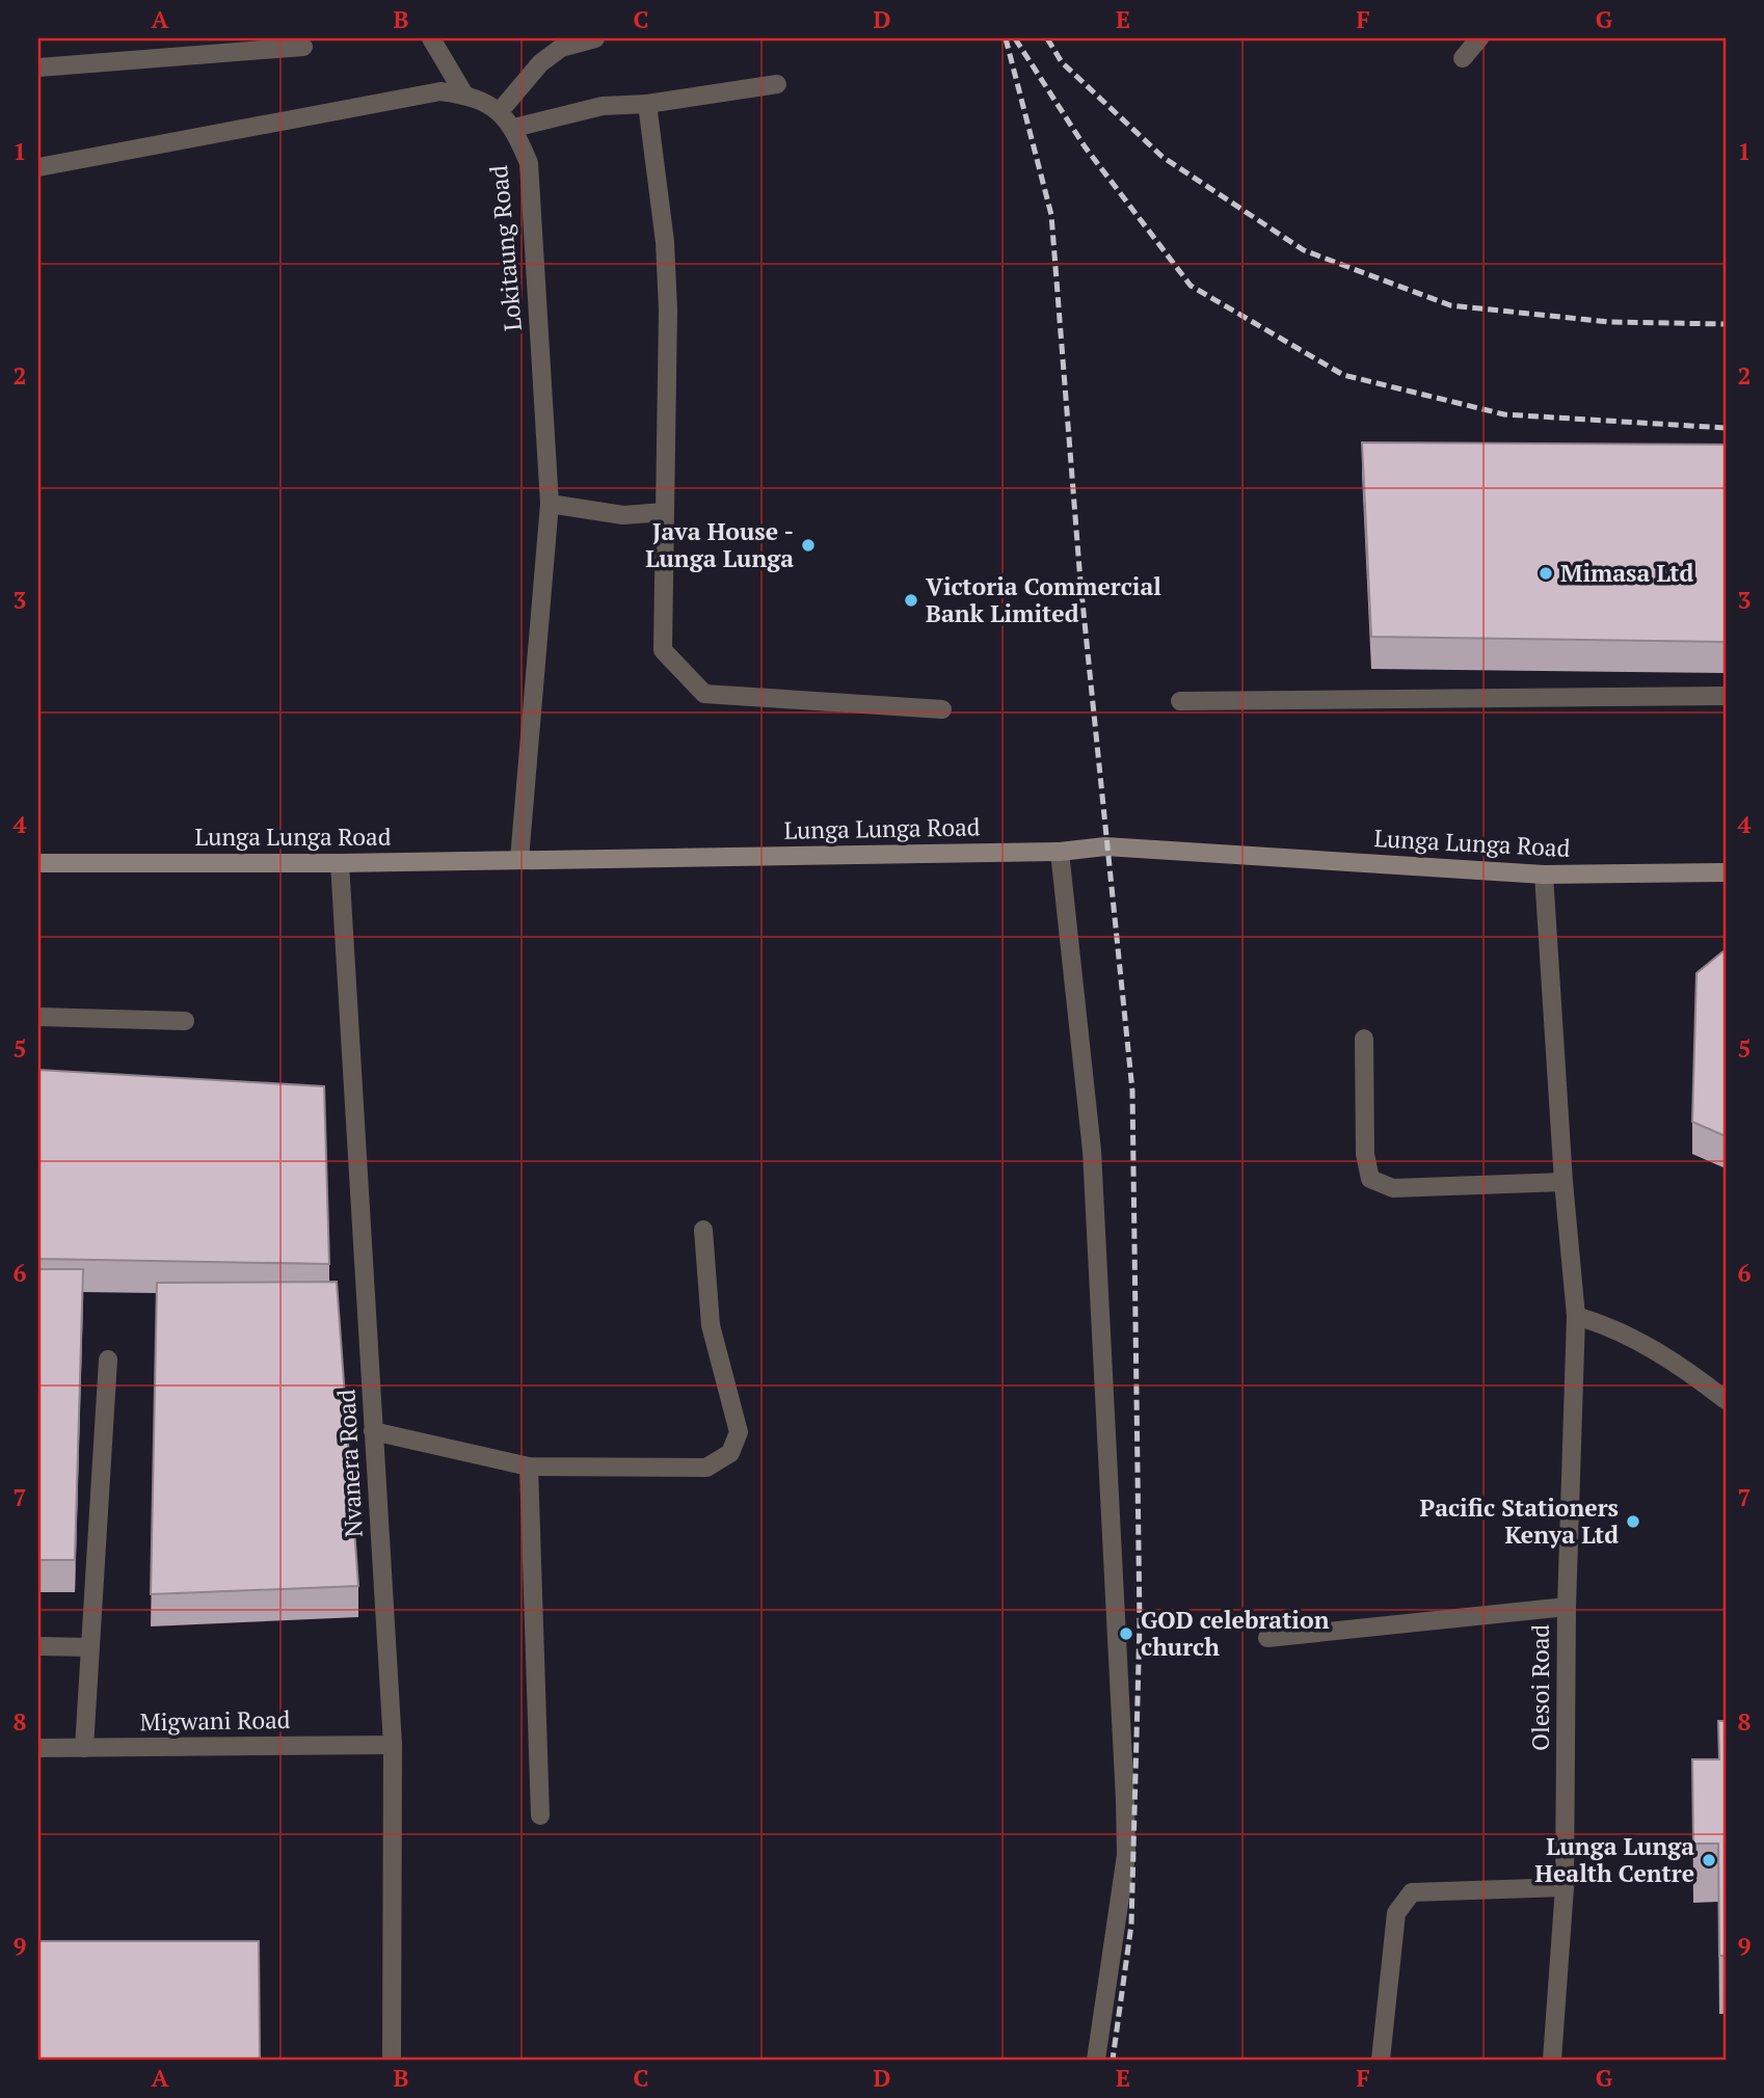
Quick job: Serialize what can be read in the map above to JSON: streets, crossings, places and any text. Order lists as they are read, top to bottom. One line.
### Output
{"streets":{"main road":["Lunga Lunga Road"],"street":["Lokitaung Road","Nvanera Road","Olesoi Road","Migwani Road"]},"crossings":[["Lokitaung Road","Lunga Lunga Road"],["Lunga Lunga Road","Nvanera Road"],["Lunga Lunga Road","Olesoi Road"],["Nvanera Road","Migwani Road"]],"places":["Java House - Lunga Lunga","Mimasa Ltd","Victoria Commercial Bank Limited","Pacific Stationers Kenya Ltd","GOD celebration church","Lunga Lunga Health Centre"],"grid":{"columns":["A","B","C","D","E","F","G"],"rows":["1","2","3","4","5","6","7","8","9"]}}
